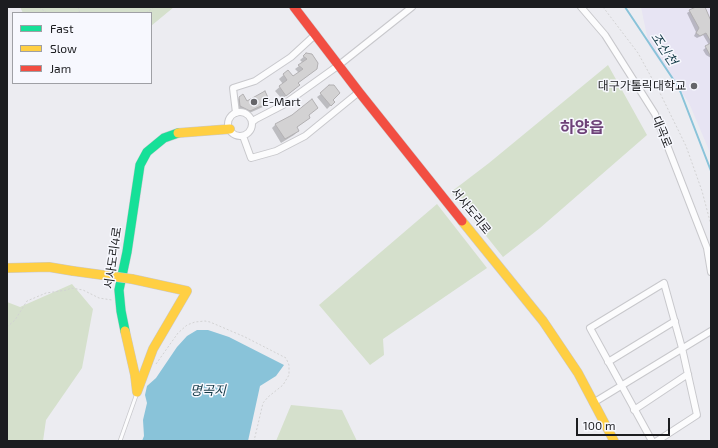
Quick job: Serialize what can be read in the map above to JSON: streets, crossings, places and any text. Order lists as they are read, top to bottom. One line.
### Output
{"streets":{"street":["대곡로","서사도리로","서사도리4로"]},"districts":["하양읍"],"water":["조산천","명곡지"],"places":["대구가톨릭대학교","E-Mart"],"legend":["Fast","Slow","Jam"],"scale_bar":"100 m"}
